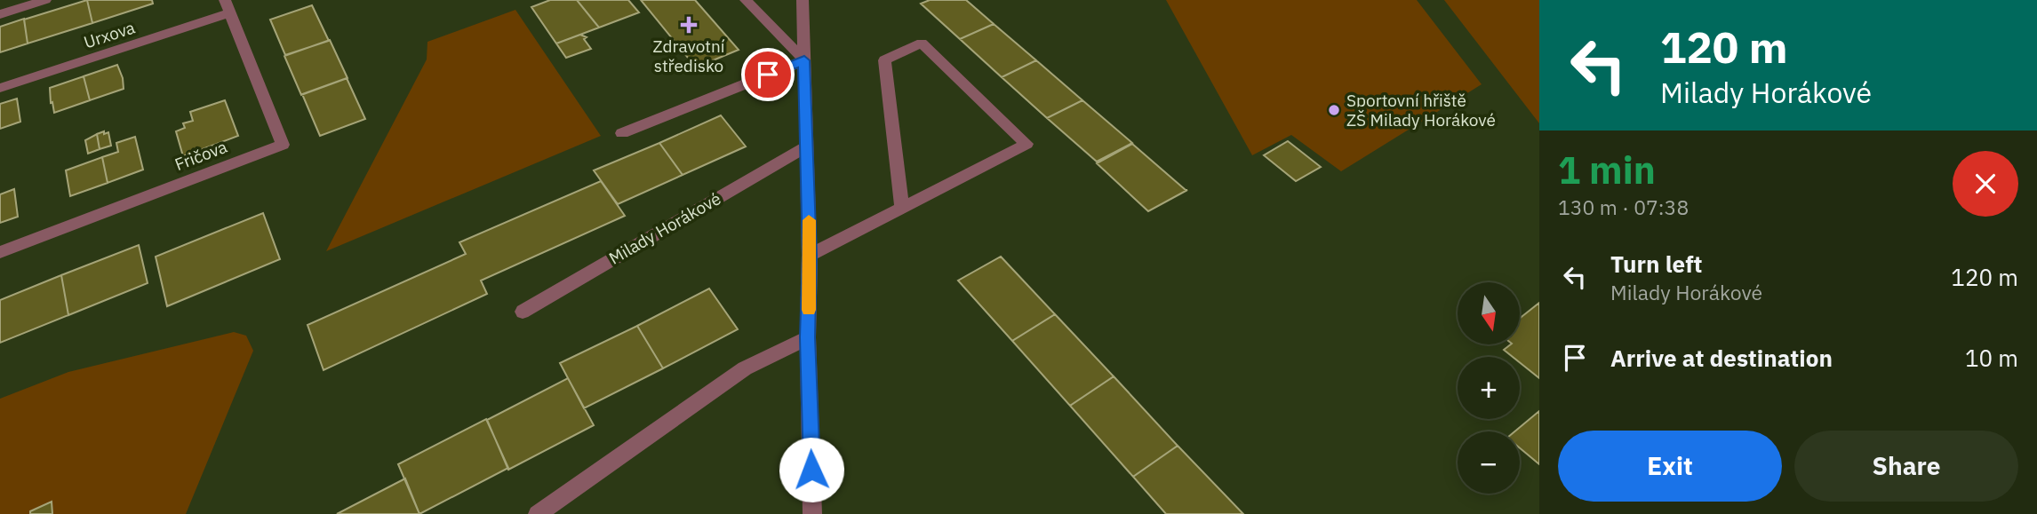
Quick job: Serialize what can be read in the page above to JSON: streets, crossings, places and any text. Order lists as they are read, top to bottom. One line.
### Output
{"streets":{"street":["Urxova","Fričova","Milady Horákové"]},"crossings":[["Urxova","Fričova"]],"places":{"health":["Zdravotní středisko"],"other":["Sportovní hřiště ZŠ Milady Horákové"]},"north":"bottom","page":{"turn":["120 m","Milady Horákové"],"heading":["1 min","130 m · 07:38"],"list":[{"name":"Turn left","note":"Milady Horákové","value":"120 m"},{"name":"Arrive at destination","value":"10 m"}],"map_buttons":["+","−"],"buttons":["Exit","Share"]}}
